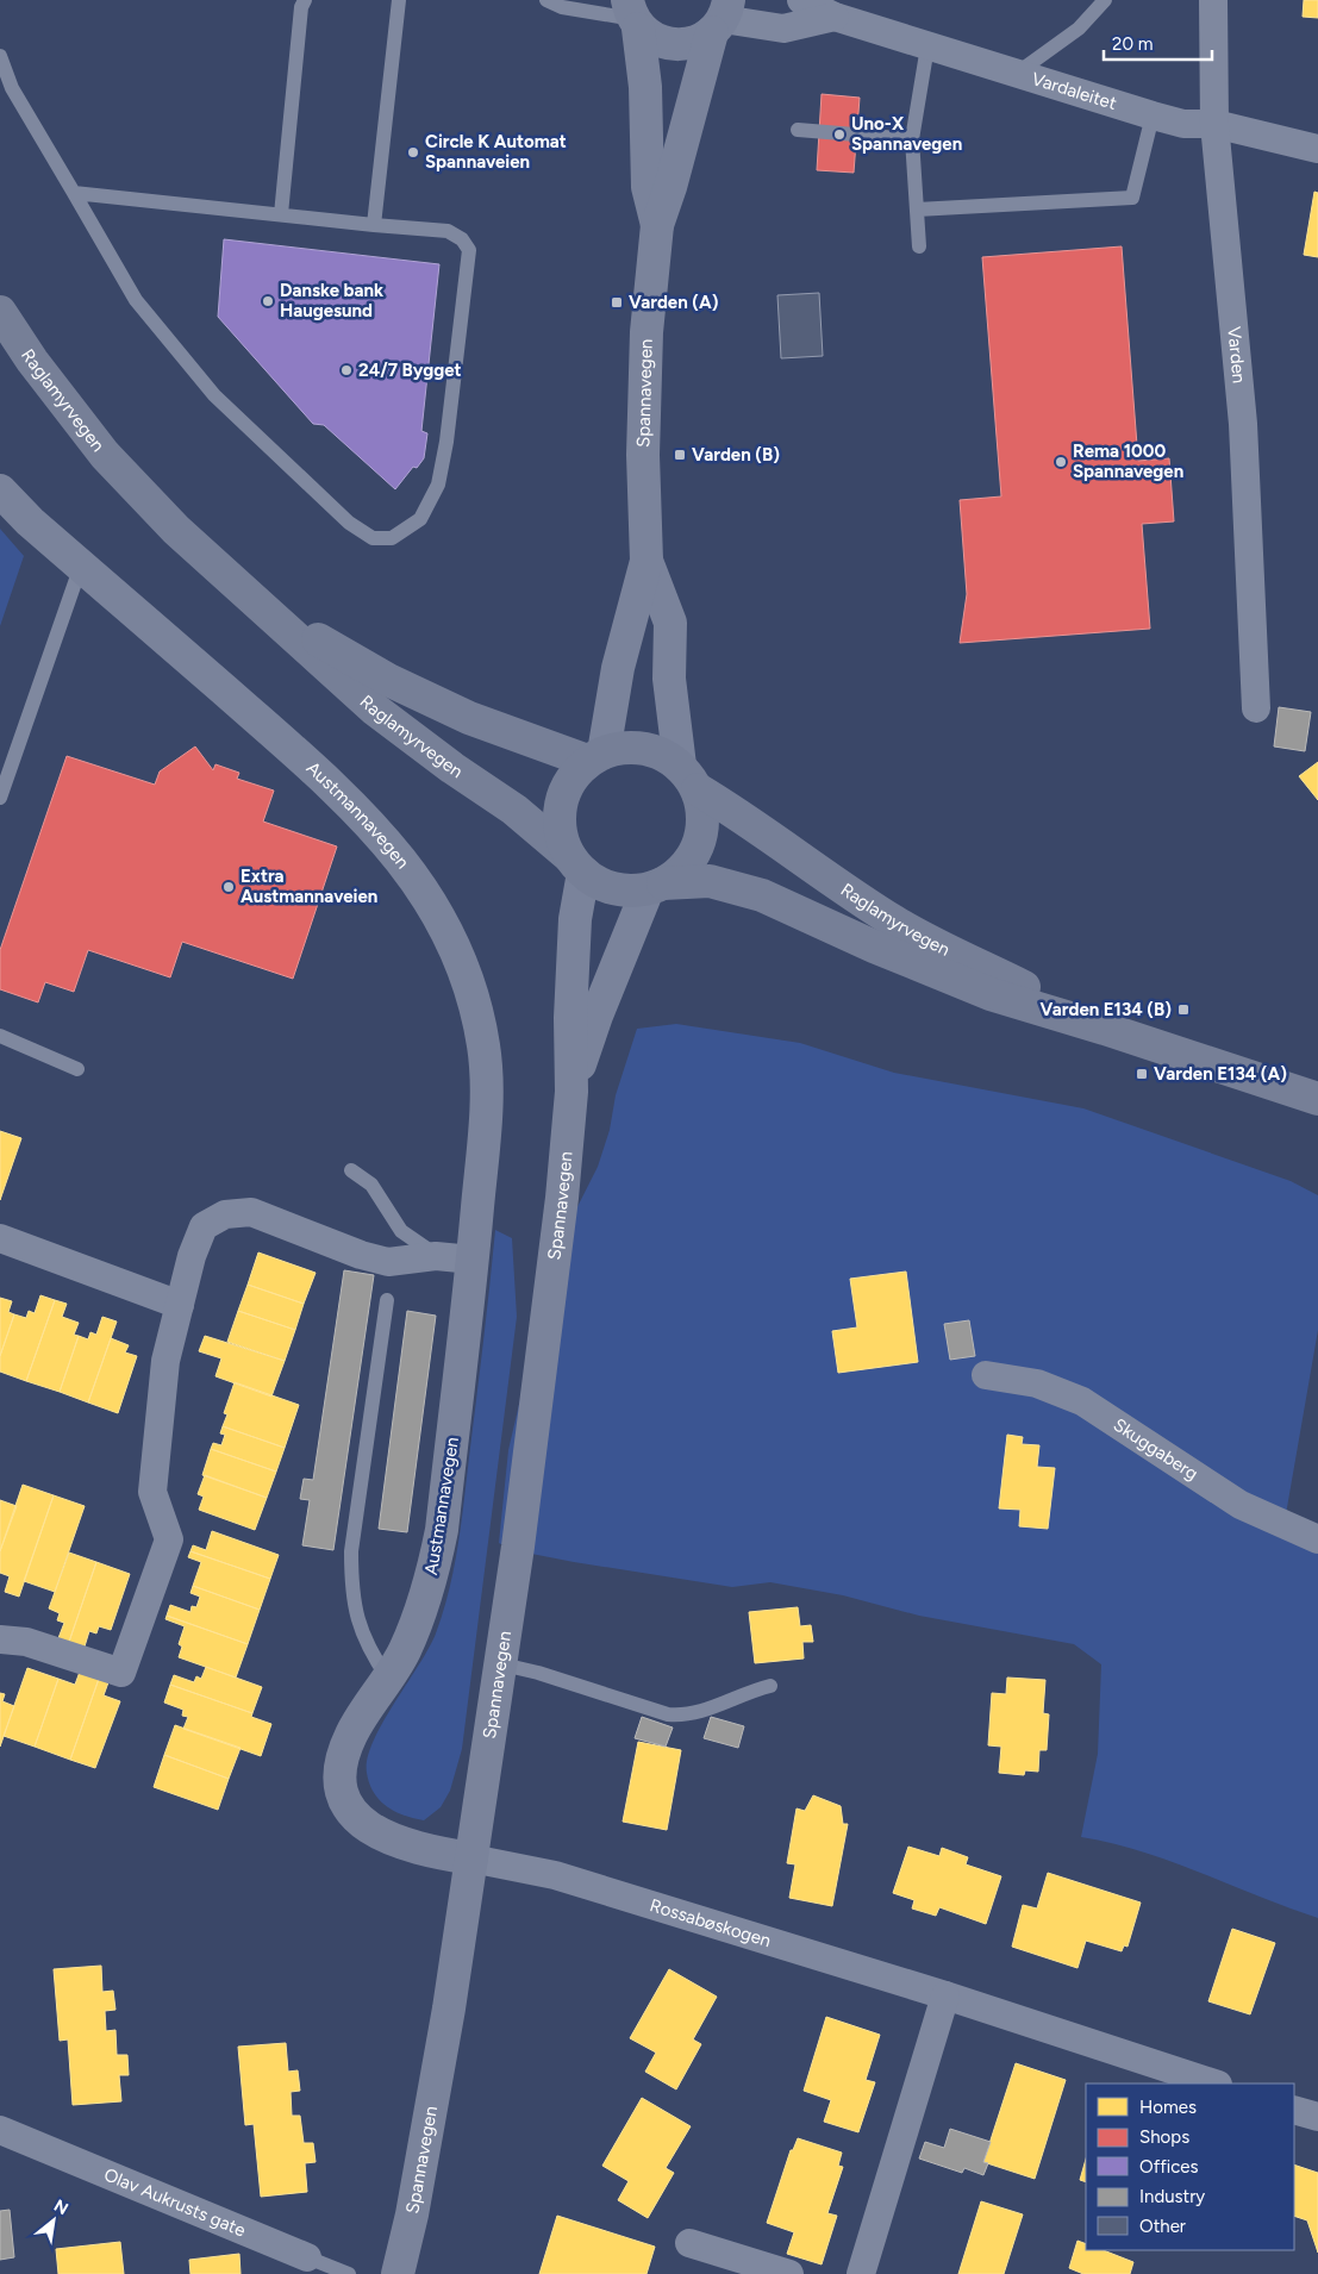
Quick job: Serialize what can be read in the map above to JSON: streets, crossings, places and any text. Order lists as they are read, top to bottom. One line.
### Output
{"streets":{"highway":["Raglamyrvegen"],"main road":["Spannavegen","Austmannavegen"],"street":["Vardaleitet","Varden","Skuggaberg","Rossabøskogen","Olav Aukrusts gate"]},"crossings":[["Vardaleitet","Varden"],["Spannavegen","Raglamyrvegen"],["Spannavegen","Austmannavegen"],["Spannavegen","Rossabøskogen"],["Austmannavegen","Rossabøskogen"]],"places":{"other":["Uno-X Spannavegen","Circle K Automat Spannaveien","Danske bank Haugesund","24/7 Bygget","Rema 1000 Spannavegen","Extra Austmannaveien"],"transit":["Varden (A)","Varden (B)","Varden E134 (B)","Varden E134 (A)"]},"legend":["Homes","Shops","Offices","Industry","Other"],"scale_bar":"20 m","north":"top right"}
